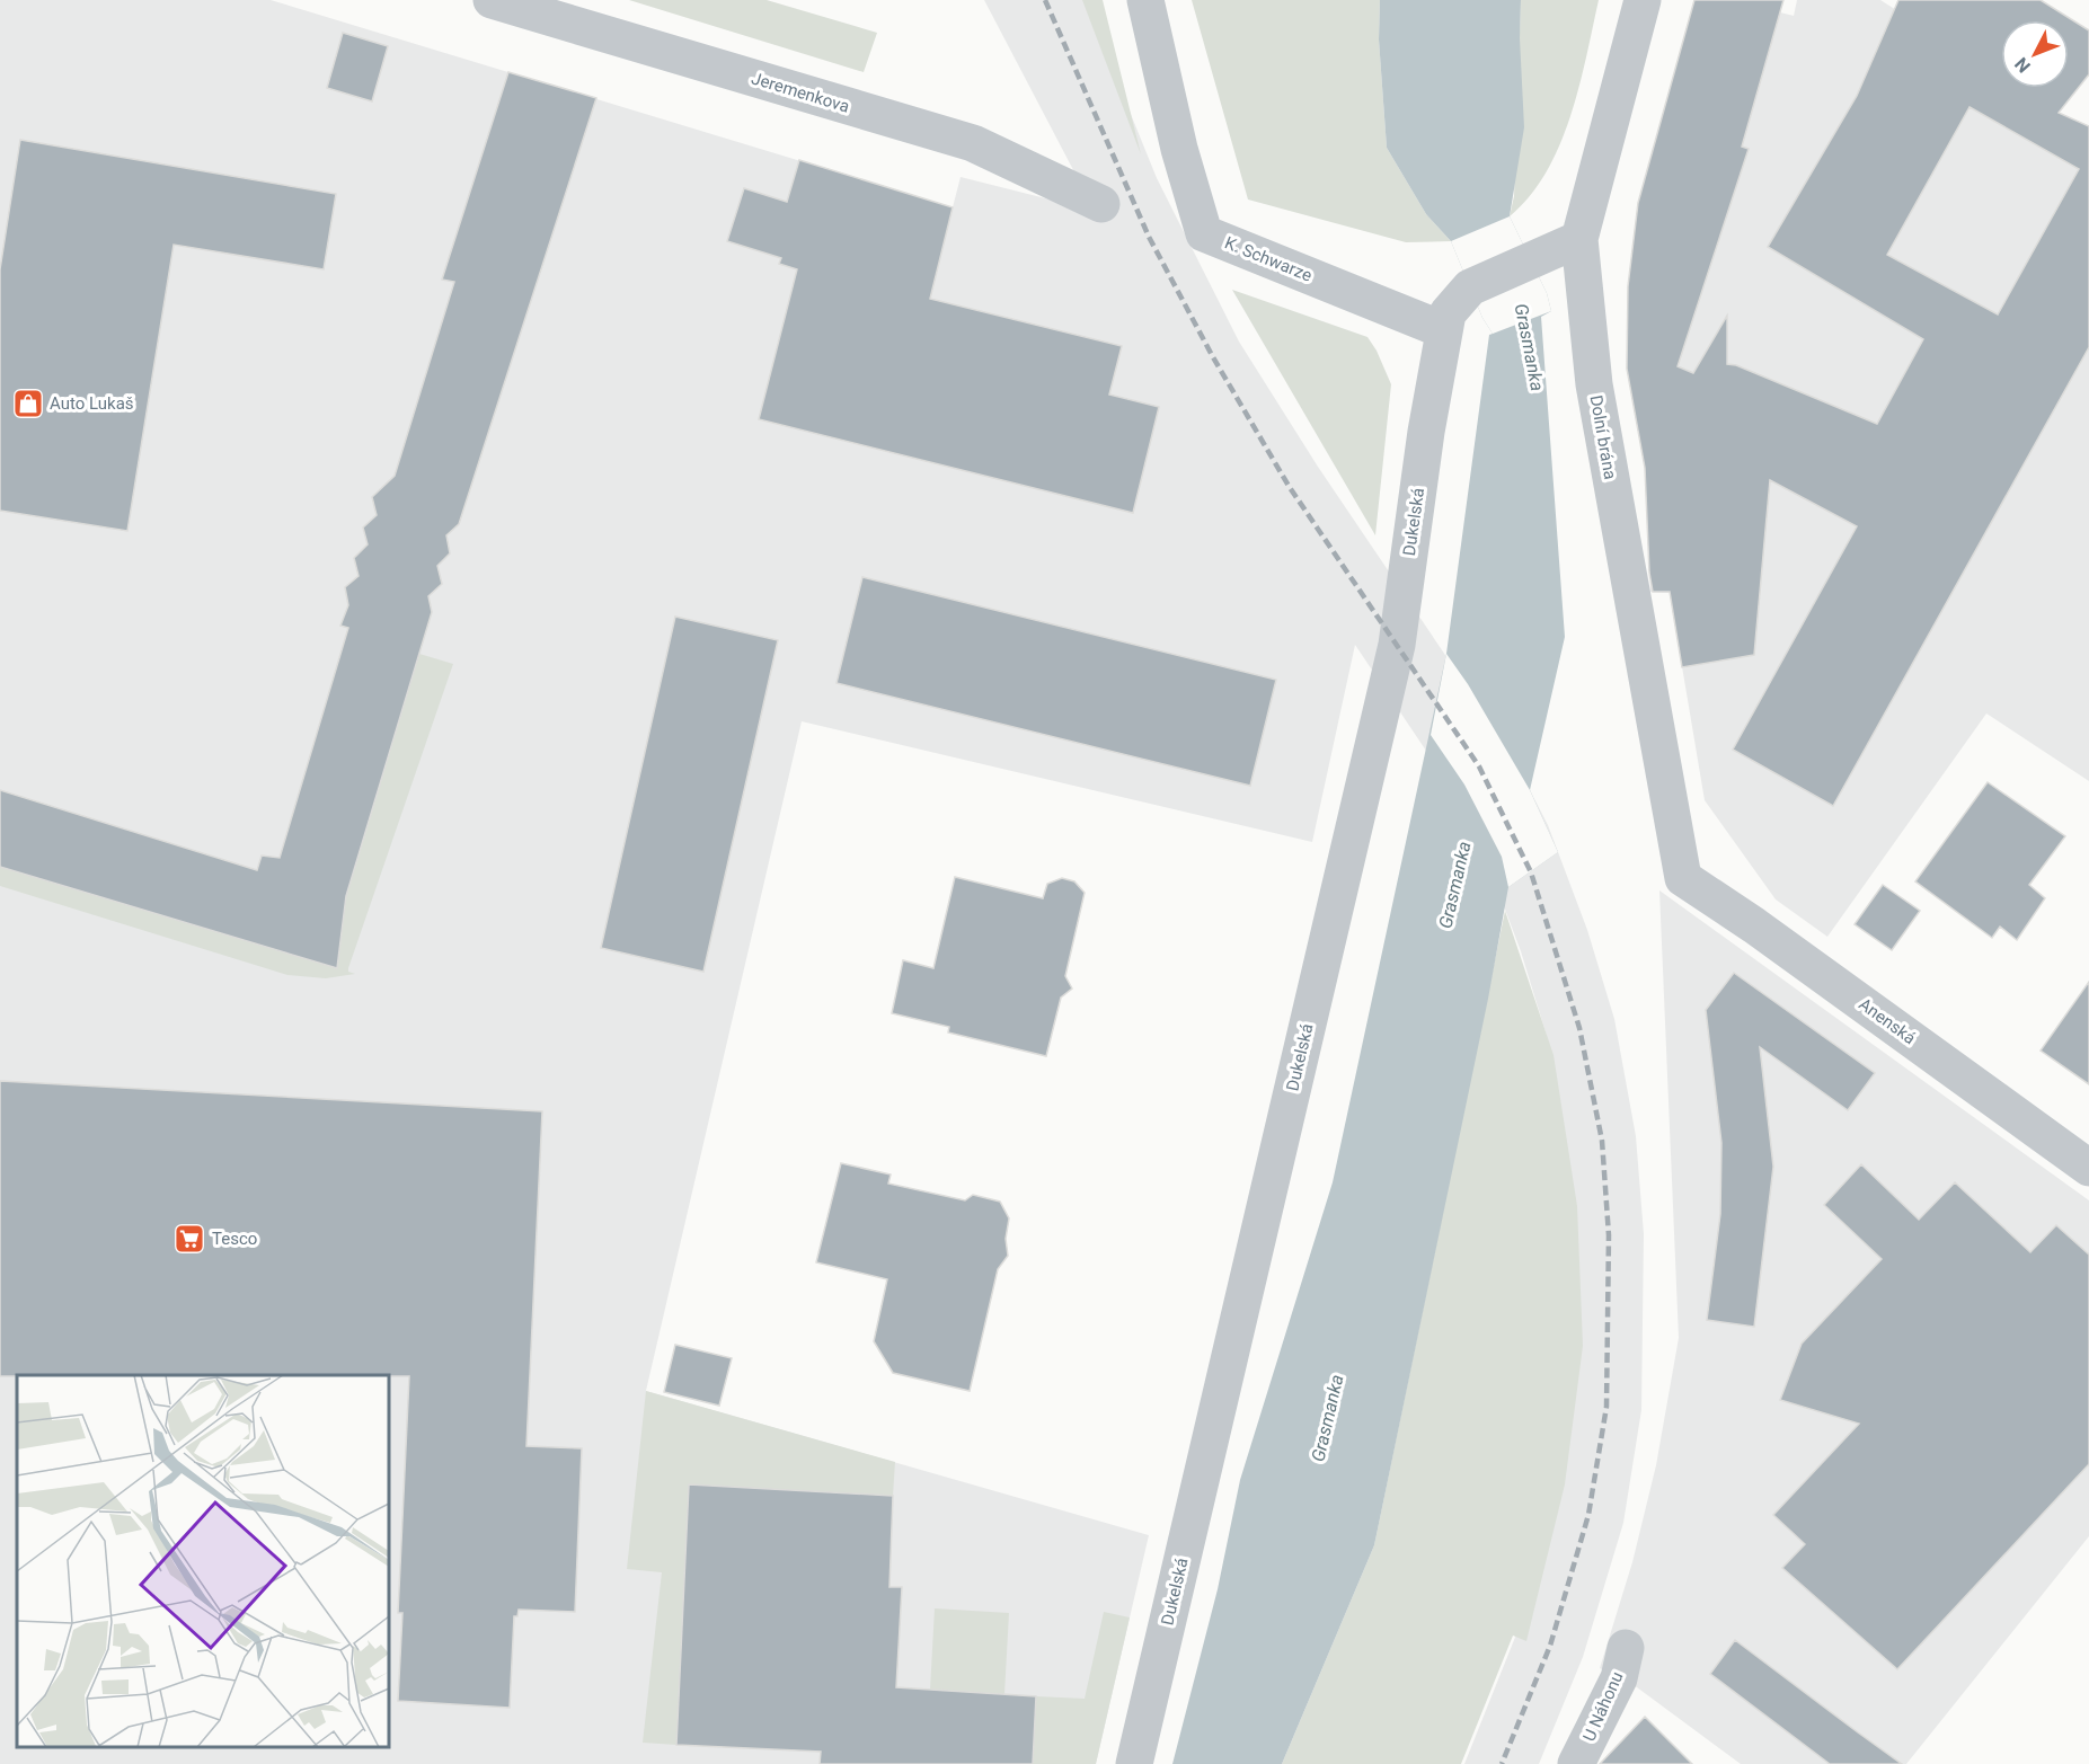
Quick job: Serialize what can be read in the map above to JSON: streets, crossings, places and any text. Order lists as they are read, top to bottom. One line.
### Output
{"streets":{"street":["Jeremenkova","K. Schwarze","Dolní brána","Dukelská","Anenská","U Náhonu"]},"crossings":[["K. Schwarze","Dukelská"],["Dolní brána","Anenská"]],"water":["Grasmanka"],"places":{"shop":["Auto Lukaš"],"supermarket":["Tesco"]},"north":"bottom left"}
